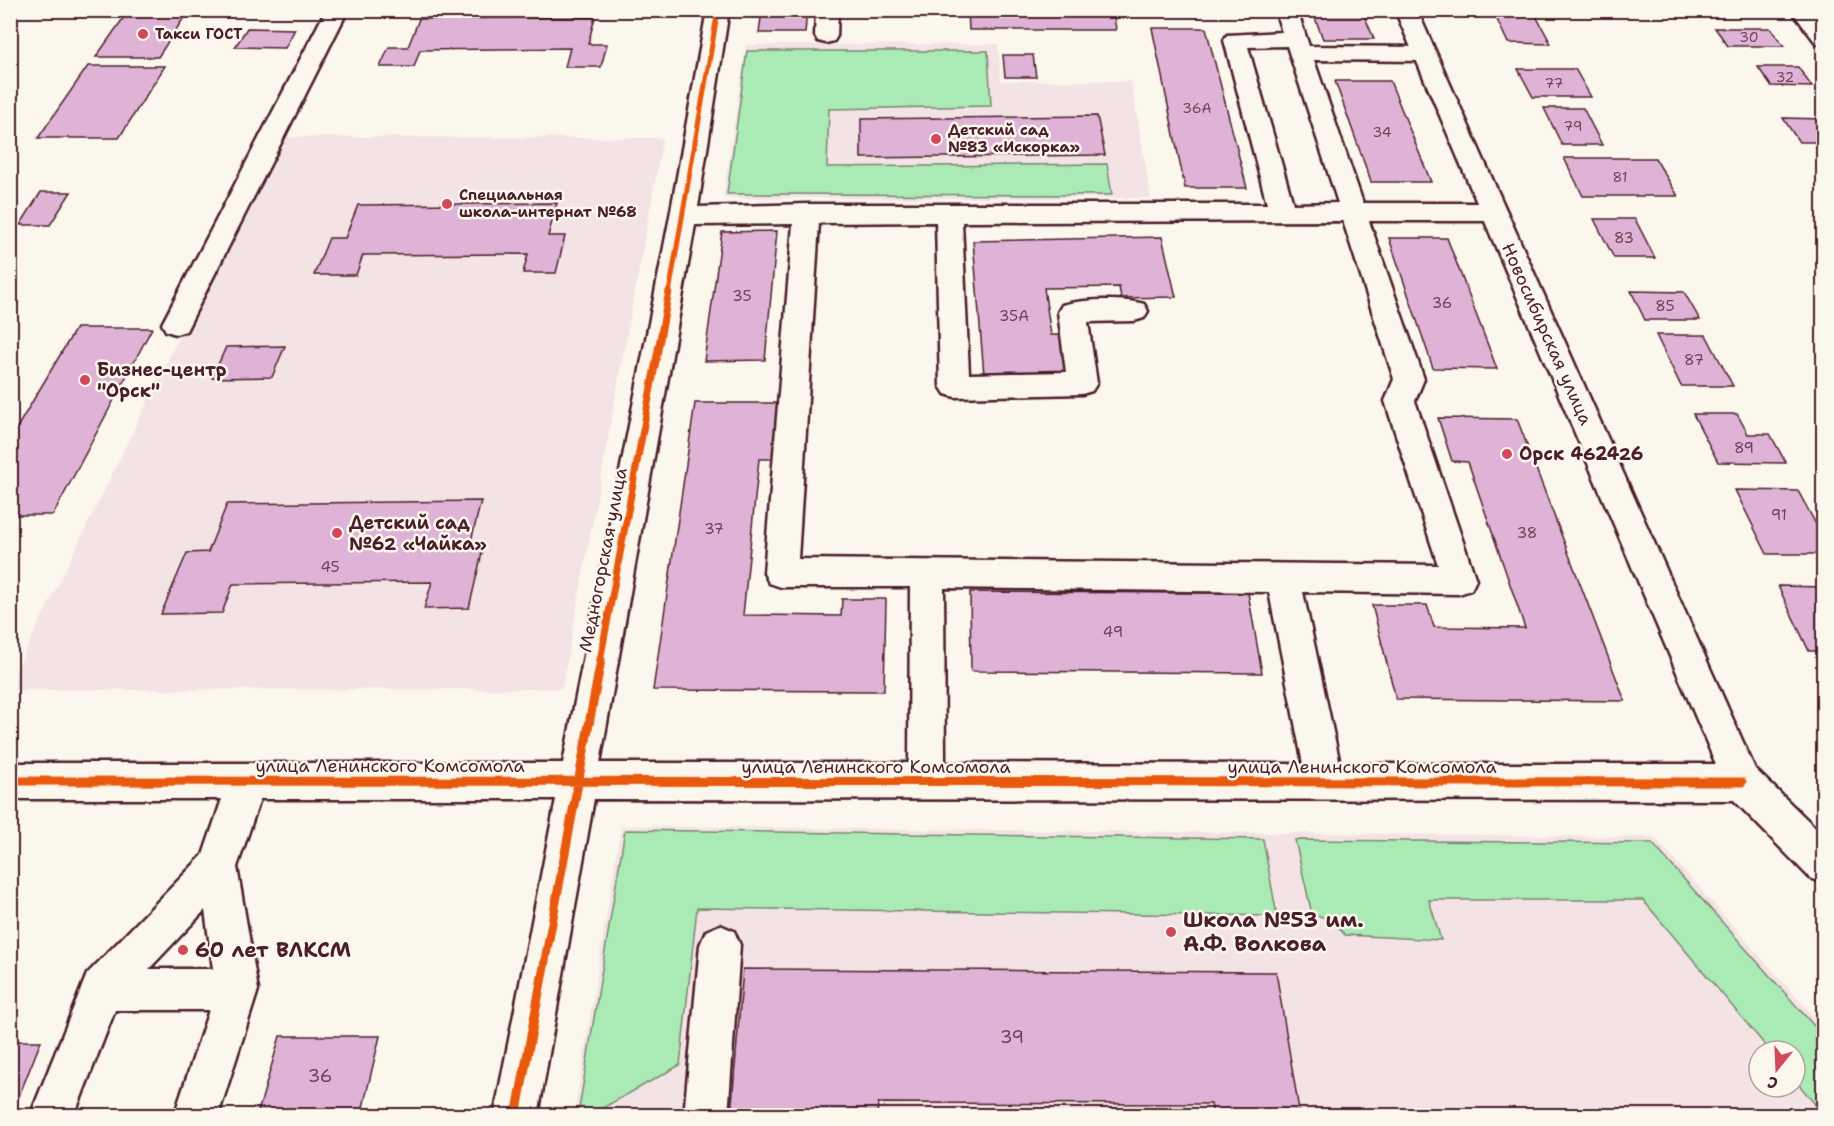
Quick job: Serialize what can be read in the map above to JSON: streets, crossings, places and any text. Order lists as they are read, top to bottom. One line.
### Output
{"streets":{"street":["Новосибирская улица","Медногорская улица","улица Ленинского Комсомола"]},"crossings":[["Новосибирская улица","улица Ленинского Комсомола"],["Медногорская улица","улица Ленинского Комсомола"]],"places":["Такси ГОСТ","Детский сад №83 «Искорка»","Специальная школа-интернат №68","Бизнес-центр \"Орск\"","Орск 462426","Детский сад №62 «Чайка»","Школа №53 им. А.Ф. Волкова","60 лет ВЛКСМ"],"house_numbers":["30","32","77","36А","79","34","81","83","35","36","85","35А","87","89","91","37","38","45","49","39","36"],"north":"bottom"}
